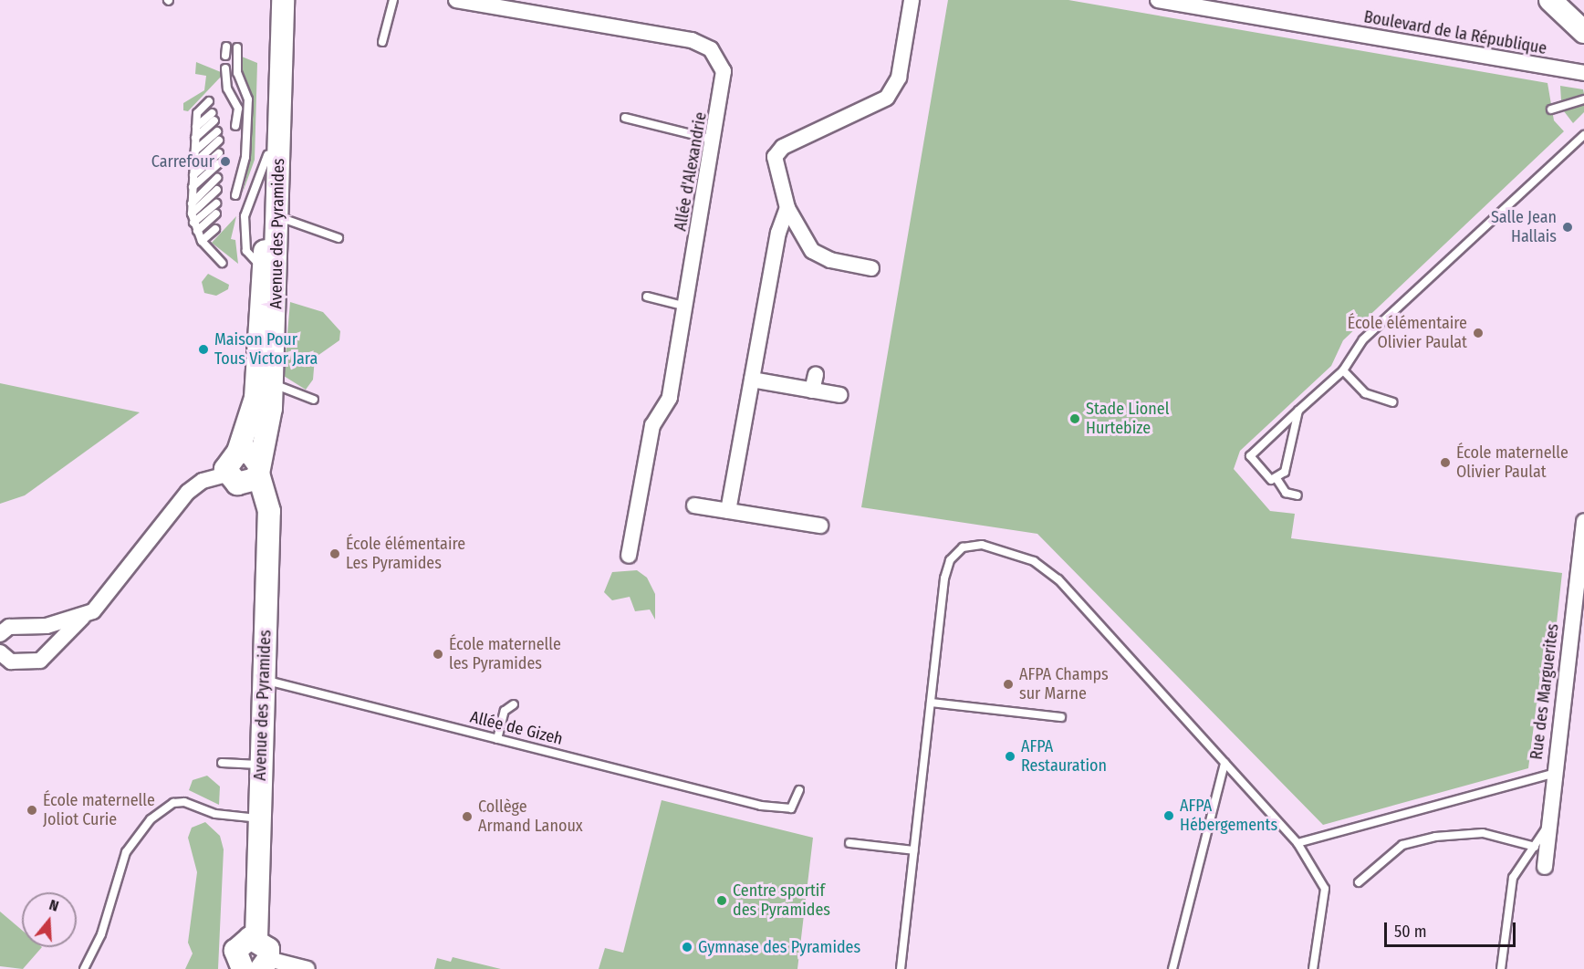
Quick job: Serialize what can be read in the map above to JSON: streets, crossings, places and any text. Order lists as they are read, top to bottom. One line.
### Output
{"streets":{"main road":["Avenue des Pyramides"],"street":["Boulevard de la République","Allée d'Alexandrie","Rue des Marguerites"],"lane":["Allée de Gizeh"]},"crossings":[["Avenue des Pyramides","Allée de Gizeh"]],"places":["Carrefour","Salle Jean Hallais","École élémentaire Olivier Paulat","Maison Pour Tous Victor Jara","Stade Lionel Hurtebize","École maternelle Olivier Paulat","École élémentaire Les Pyramides","École maternelle les Pyramides","AFPA Champs sur Marne","AFPA Restauration","École maternelle Joliot Curie","AFPA Hébergements","Collège Armand Lanoux","Centre sportif des Pyramides","Gymnase des Pyramides"],"scale_bar":"50 m","north":"top"}
